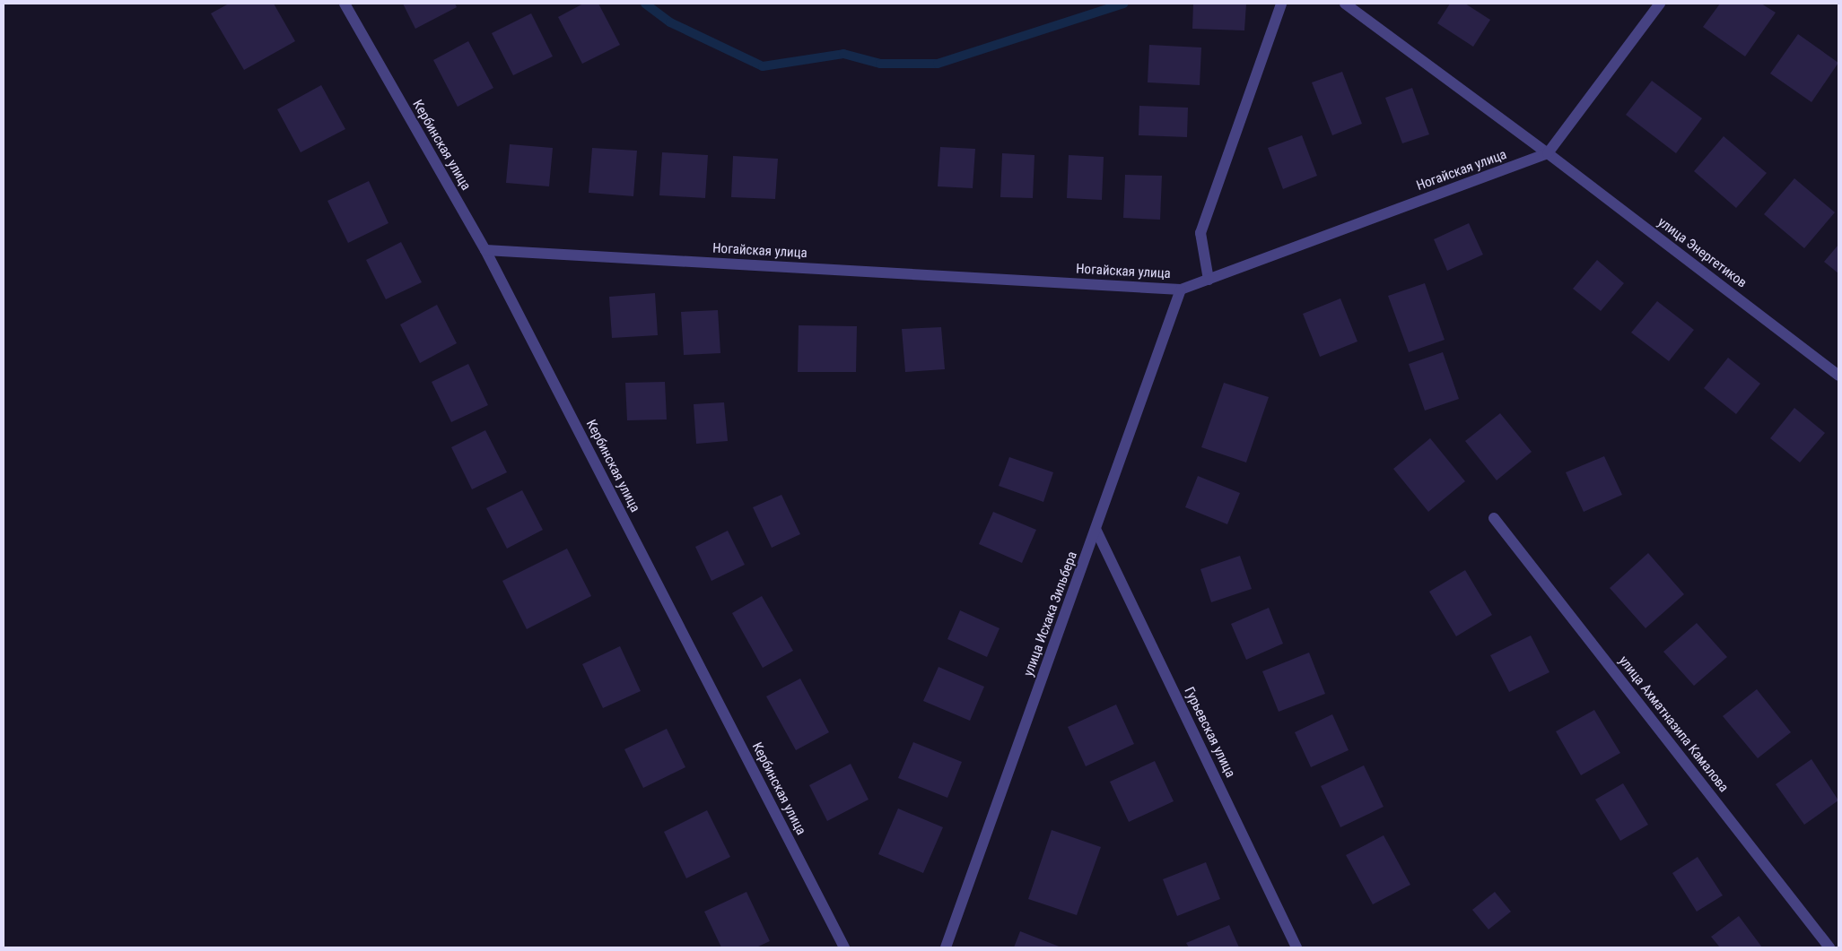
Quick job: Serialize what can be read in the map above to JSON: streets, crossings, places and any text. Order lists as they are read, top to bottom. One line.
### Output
{"streets":{"street":["Кербинская улица","Ногайская улица","улица Энергетиков","улица Исхака Зильбера","улица Ахматназипа Камалова","Гурьевская улица"]},"crossings":[["Кербинская улица","Ногайская улица"],["Ногайская улица","улица Энергетиков"],["Ногайская улица","улица Исхака Зильбера"],["улица Исхака Зильбера","Гурьевская улица"]]}
